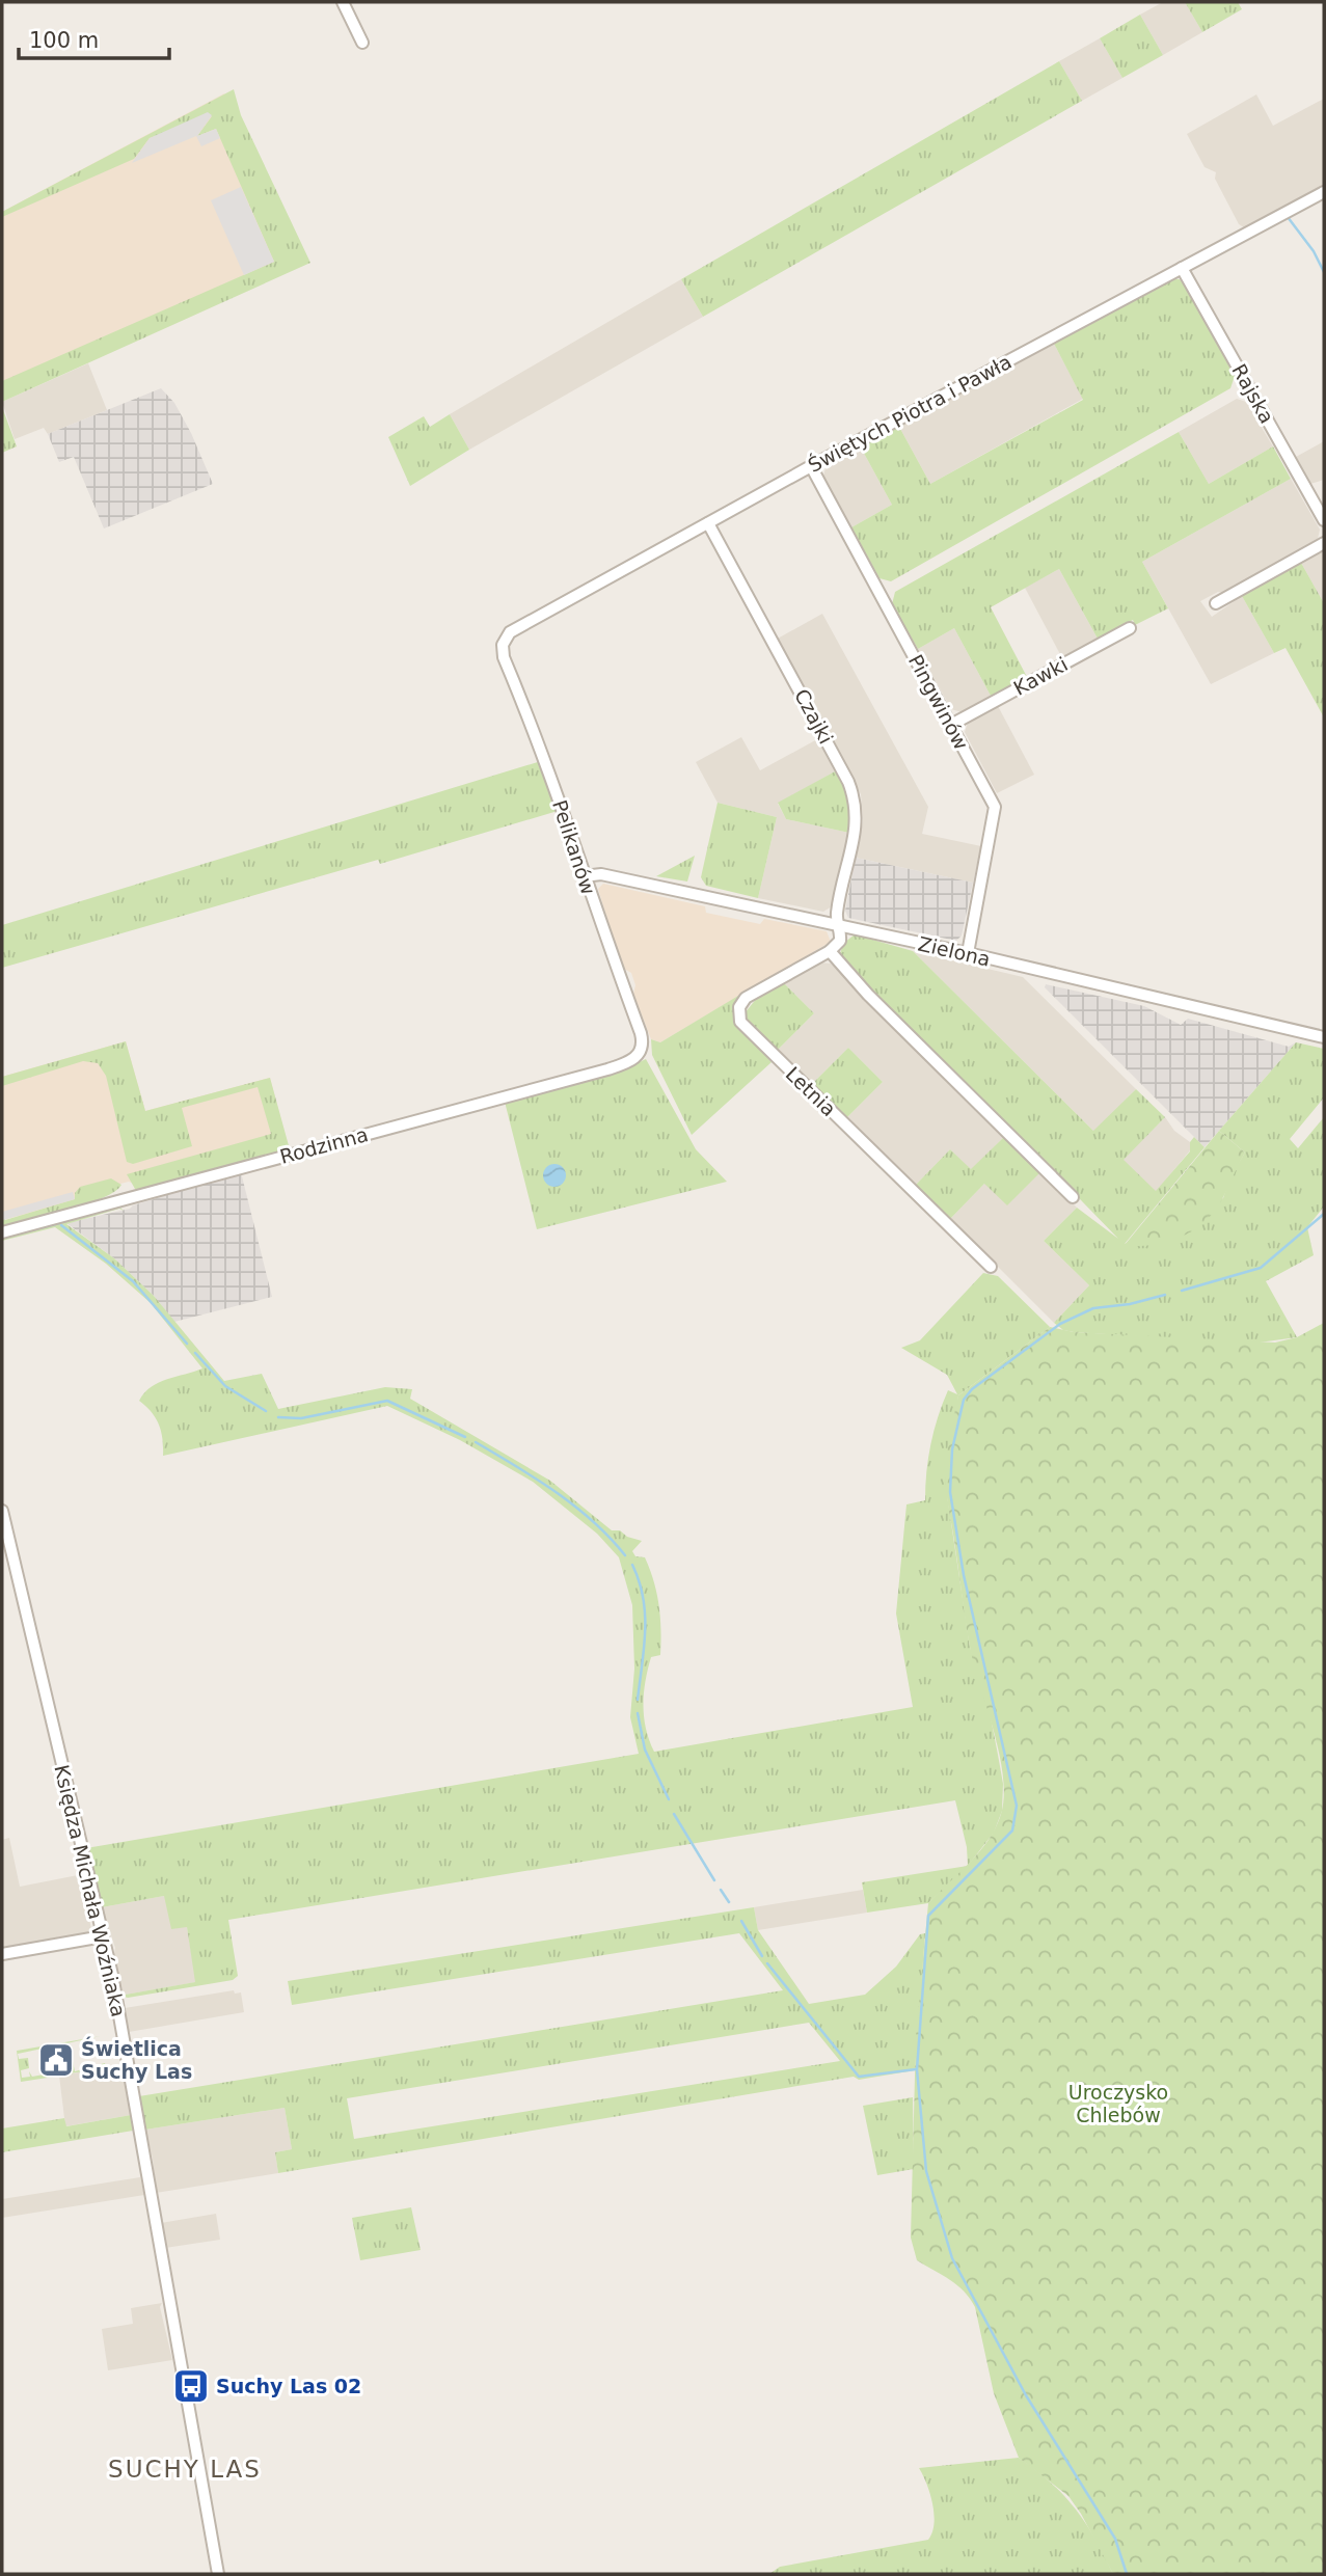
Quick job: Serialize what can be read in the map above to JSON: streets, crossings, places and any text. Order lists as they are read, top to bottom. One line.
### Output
{"streets":{"street":["Rajska","Świętych Piotra i Pawła","Kawki","Pingwinów","Czajki","Pelikanów","Zielona","Letnia","Rodzinna","Księdza Michała Woźniaka"]},"crossings":[["Rajska","Świętych Piotra i Pawła"],["Świętych Piotra i Pawła","Pingwinów"],["Świętych Piotra i Pawła","Czajki"],["Świętych Piotra i Pawła","Pelikanów"],["Kawki","Pingwinów"],["Pingwinów","Zielona"],["Czajki","Zielona"],["Pelikanów","Zielona"],["Pelikanów","Rodzinna"]],"districts":["SUCHY LAS"],"parks":["Uroczysko Chlebów"],"places":{"public building":["Świetlica Suchy Las"],"bus stop":["Suchy Las 02"]},"scale_bar":"100 m"}
